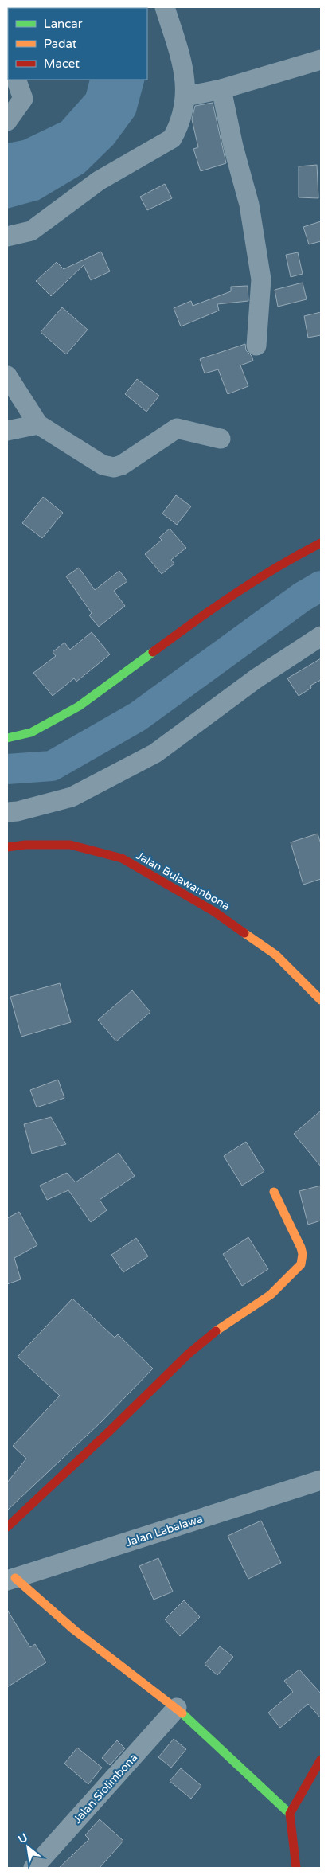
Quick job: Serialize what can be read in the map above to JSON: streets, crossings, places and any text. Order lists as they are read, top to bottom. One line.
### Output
{"streets":{"street":["Jalan Bulawambona","Jalan Labalawa","Jalan Siolimbona"]},"legend":["Lancar","Padat","Macet"],"north":"top left"}
